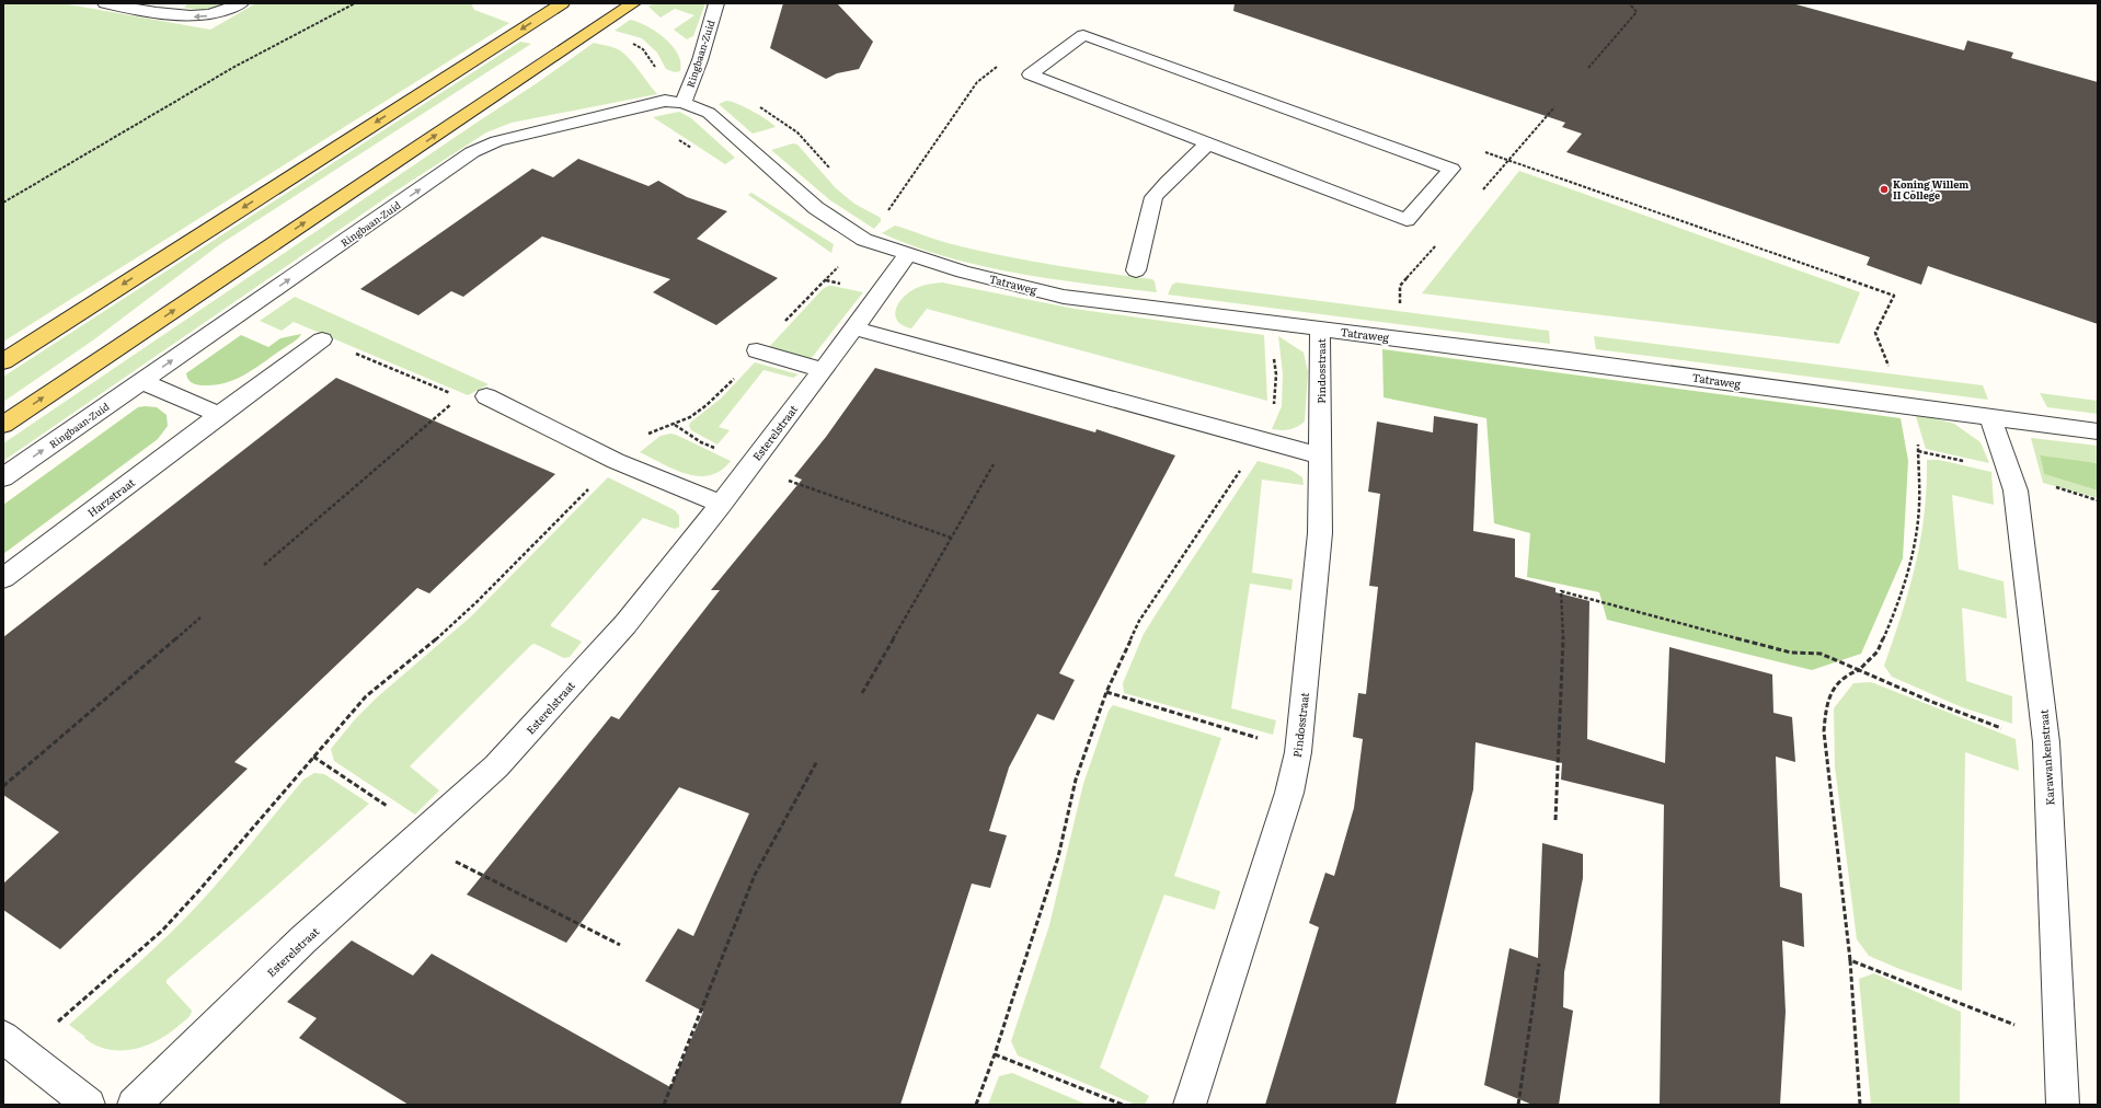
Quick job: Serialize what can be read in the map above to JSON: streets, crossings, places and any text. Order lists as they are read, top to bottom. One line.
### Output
{"streets":{"street":["Ringbaan-Zuid","Tatraweg","Pindosstraat","Esterelstraat","Harzstraat","Karawankenstraat"]},"crossings":[["Ringbaan-Zuid","Tatraweg"],["Tatraweg","Pindosstraat"],["Tatraweg","Esterelstraat"],["Tatraweg","Karawankenstraat"]],"one_way":["Ringbaan-Zuid"],"places":["Koning Willem II College"]}
